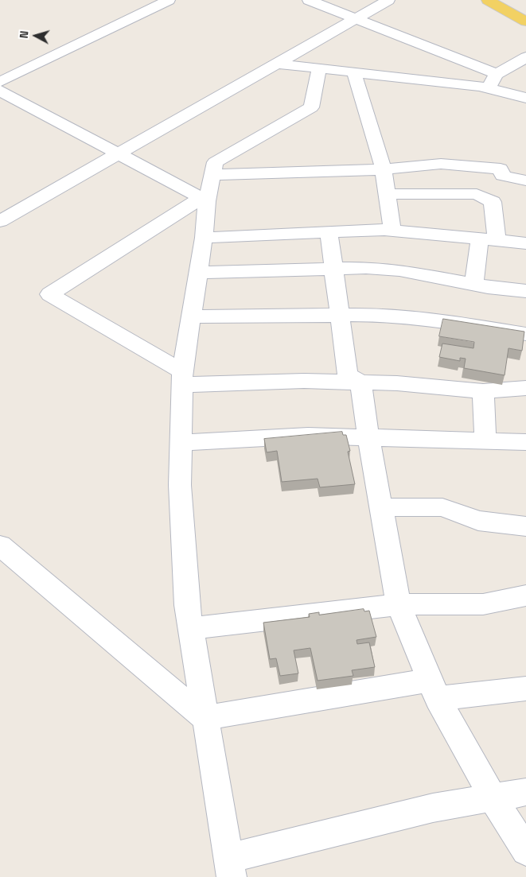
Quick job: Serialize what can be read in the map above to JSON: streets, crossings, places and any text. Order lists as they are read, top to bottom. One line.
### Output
{"north":"left"}
